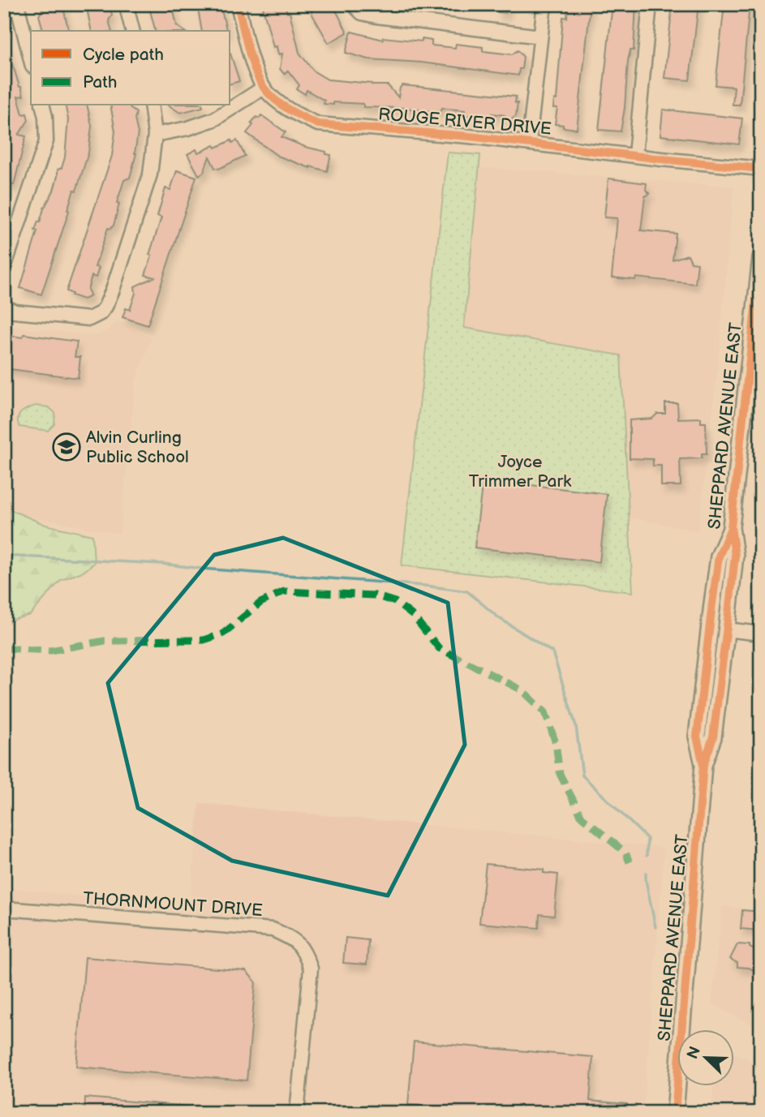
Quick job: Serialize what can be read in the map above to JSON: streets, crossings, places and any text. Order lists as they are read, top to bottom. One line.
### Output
{"streets":{"main road":["SHEPPARD AVENUE EAST"],"street":["ROUGE RIVER DRIVE","THORNMOUNT DRIVE"]},"parks":["Joyce Trimmer Park"],"places":{"school or university":["Alvin Curling Public School"]},"legend":["Cycle path","Path"],"north":"top left"}
